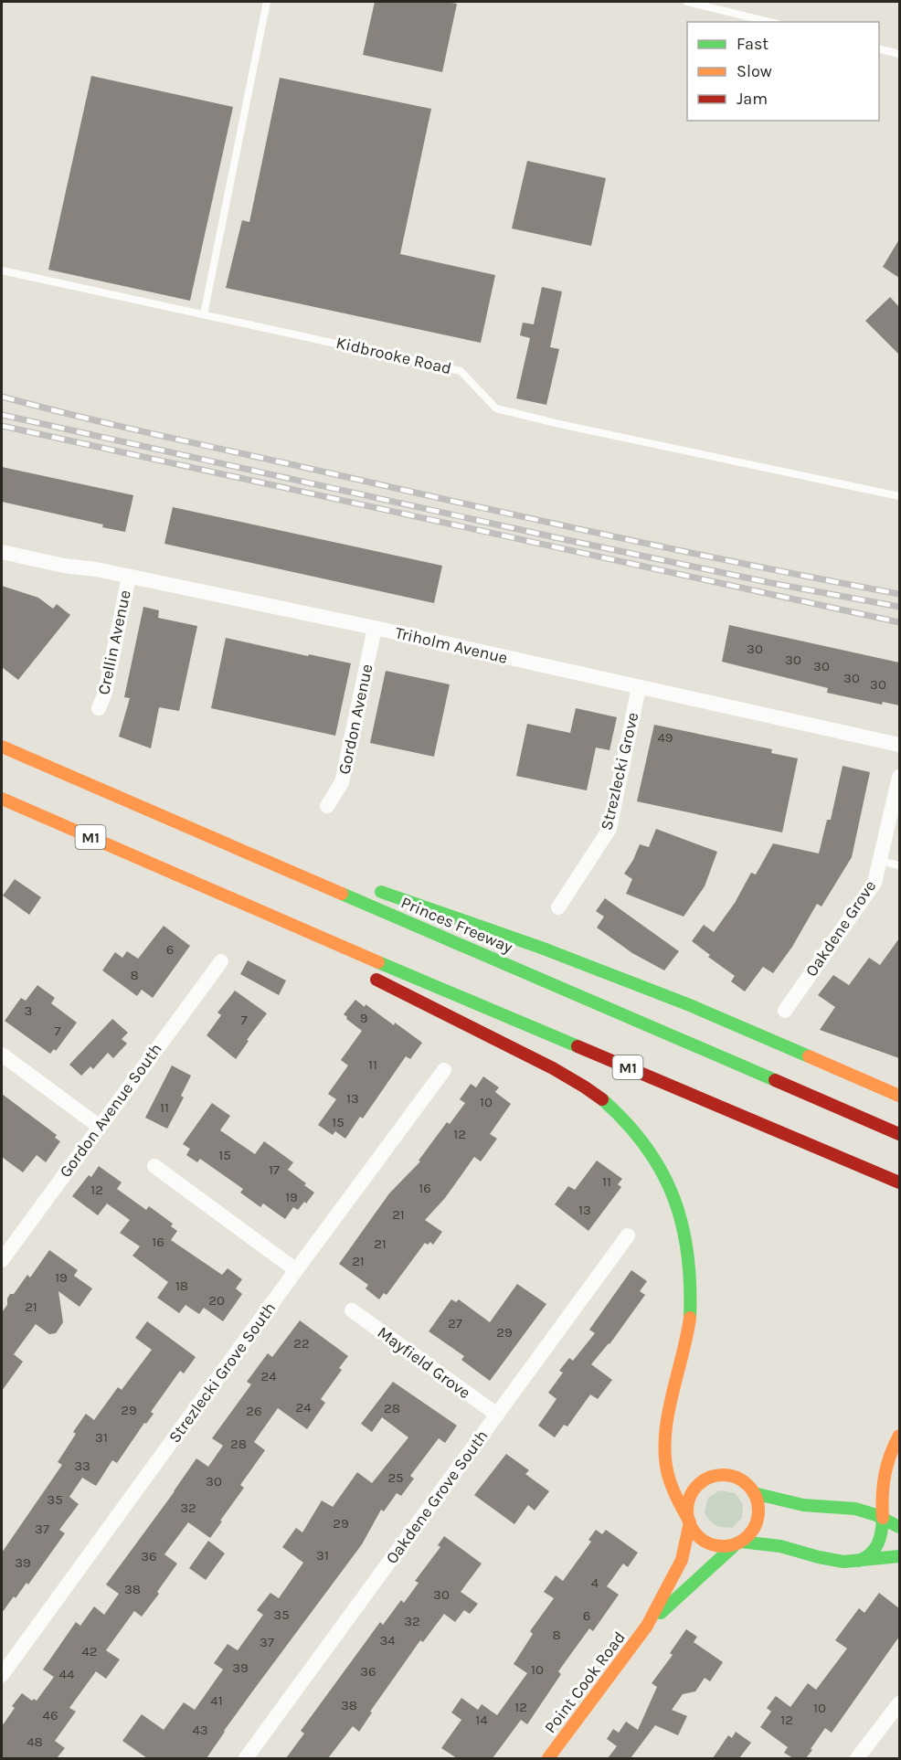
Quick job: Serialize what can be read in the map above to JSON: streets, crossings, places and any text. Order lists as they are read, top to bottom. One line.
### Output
{"streets":{"main road":["M1","Princes Freeway","Point Cook Road"],"street":["Crellin Avenue","Triholm Avenue","Gordon Avenue","Strezlecki Grove","Oakdene Grove","Gordon Avenue South","Mayfield Grove","Strezlecki Grove South","Oakdene Grove South"],"lane":["Kidbrooke Road"]},"crossings":[["Crellin Avenue","Triholm Avenue"],["Triholm Avenue","Gordon Avenue"],["Triholm Avenue","Strezlecki Grove"],["Mayfield Grove","Oakdene Grove South"]],"house_numbers":["30","30","30","30","30","49","6","8","3","9","7","7","11","13","10","11","15","12","15","17","11","16","12","19","13","21","16","21","21","19","18","20","21","27","29","22","24","24","28","29","26","31","28","33","25","30","35","32","29","37","31","36","39","4","38","30","35","6","32","8","34","37","42","39","10","36","44","41","38","12","10","46","14","12","43","48"],"legend":["Fast","Slow","Jam"]}
